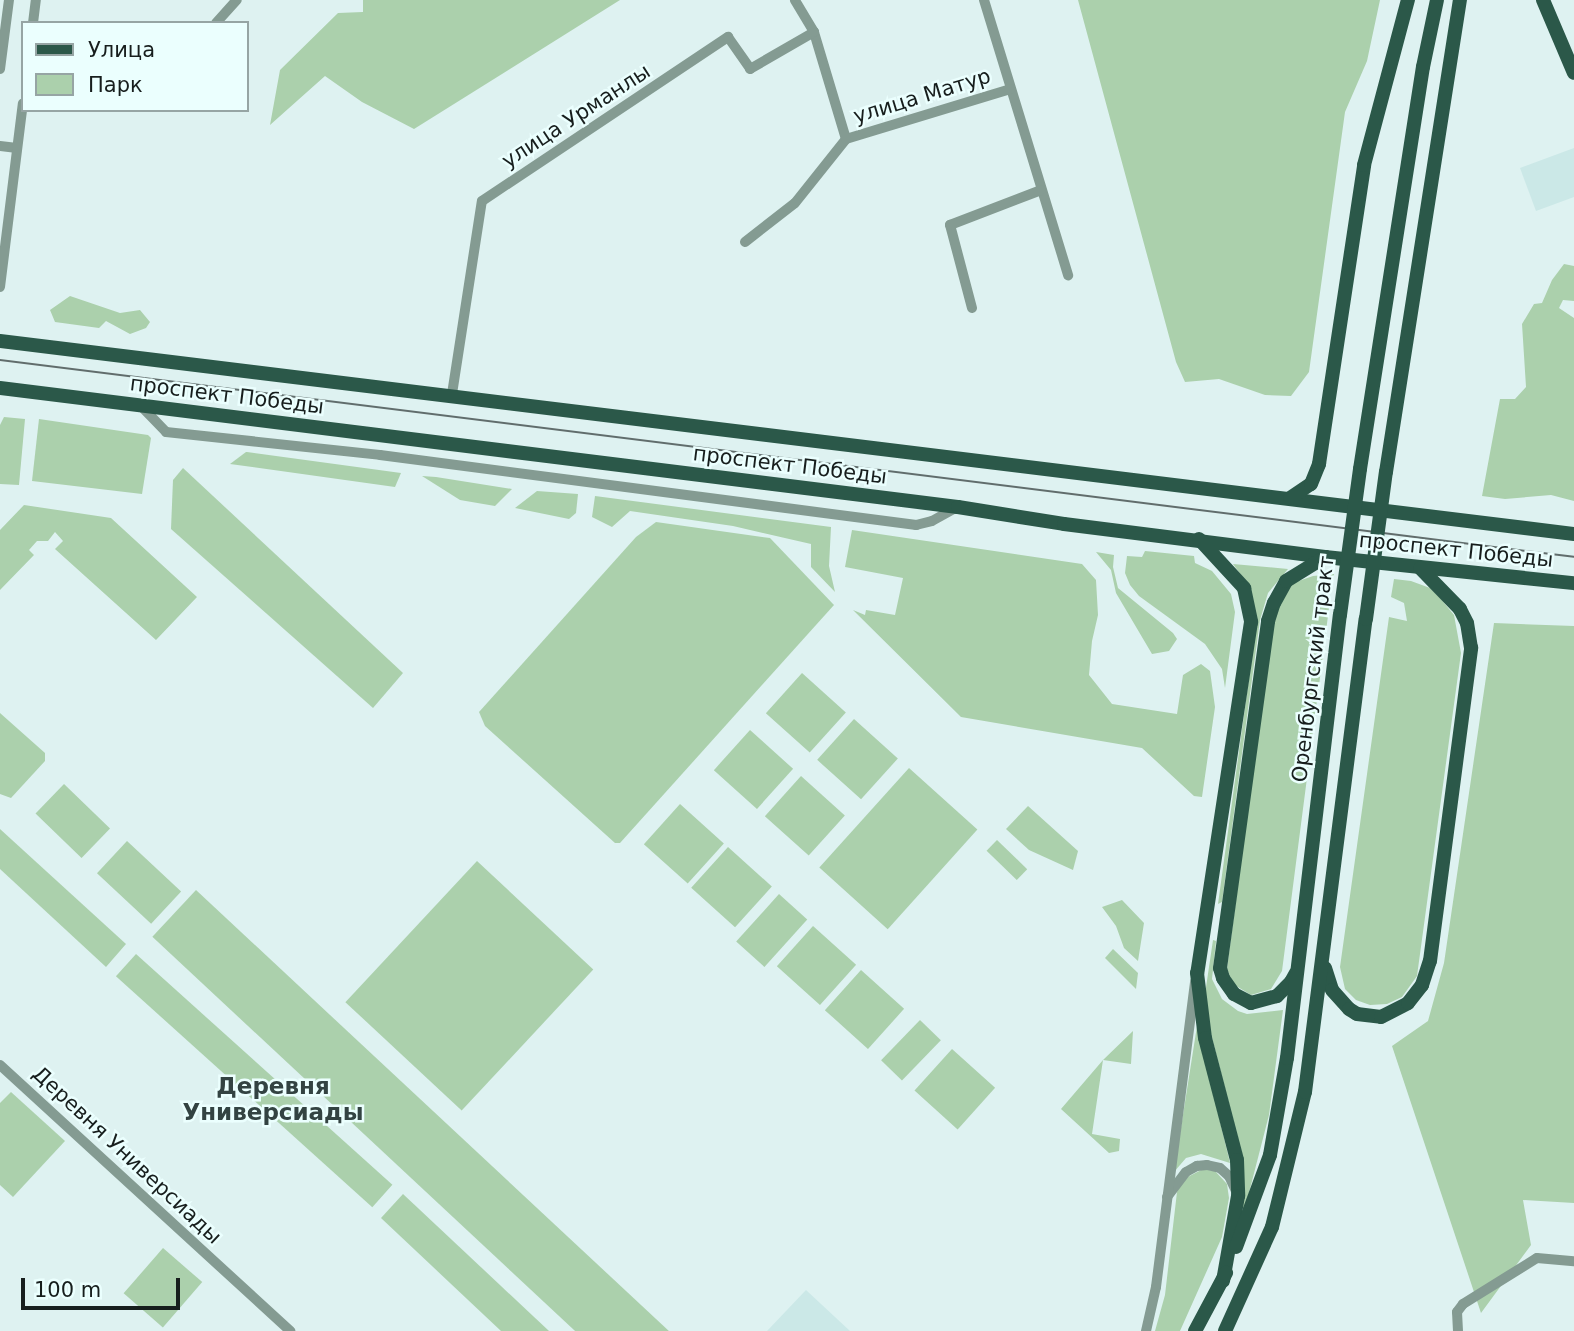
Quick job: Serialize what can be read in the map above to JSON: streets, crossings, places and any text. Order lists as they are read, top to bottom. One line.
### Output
{"streets":{"main road":["проспект Победы","Оренбургский тракт"],"street":["улица Матур","улица Урманлы","Деревня Универсиады"]},"crossings":[["улица Матур","улица Урманлы"],["улица Урманлы","проспект Победы"]],"districts":["Деревня Универсиады"],"legend":["Улица","Парк"],"scale_bar":"100 m"}
